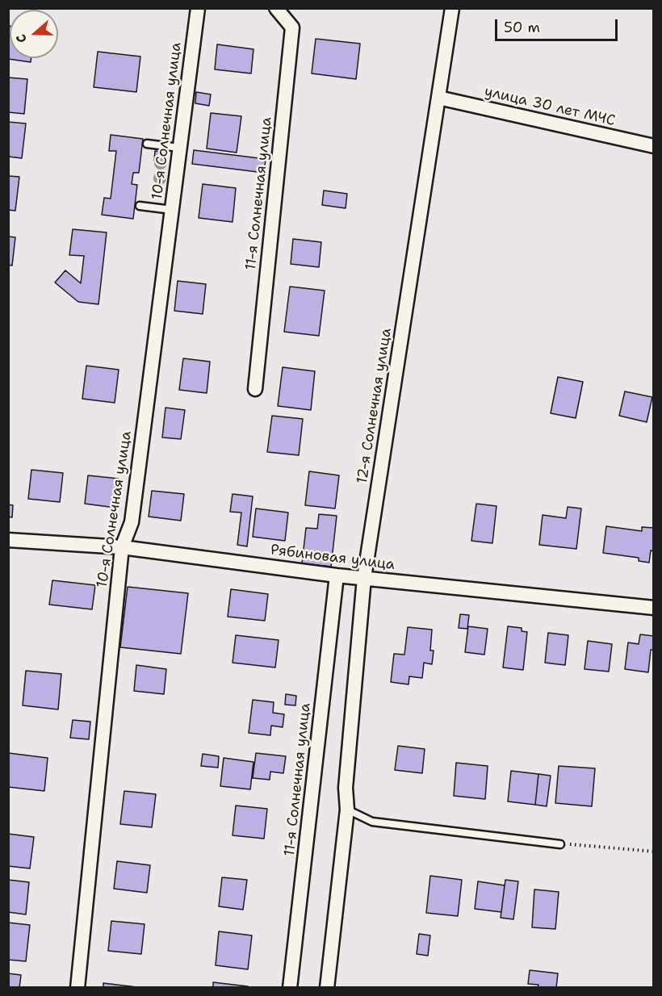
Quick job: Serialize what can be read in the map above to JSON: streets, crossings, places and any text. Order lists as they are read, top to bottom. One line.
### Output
{"streets":{"street":["улица 30 лет МЧС","10-я Солнечная улица","11-я Солнечная улица","12-я Солнечная улица","Рябиновая улица"]},"crossings":[["улица 30 лет МЧС","12-я Солнечная улица"],["10-я Солнечная улица","Рябиновая улица"],["11-я Солнечная улица","Рябиновая улица"],["12-я Солнечная улица","Рябиновая улица"]],"scale_bar":"50 m","north":"left"}
